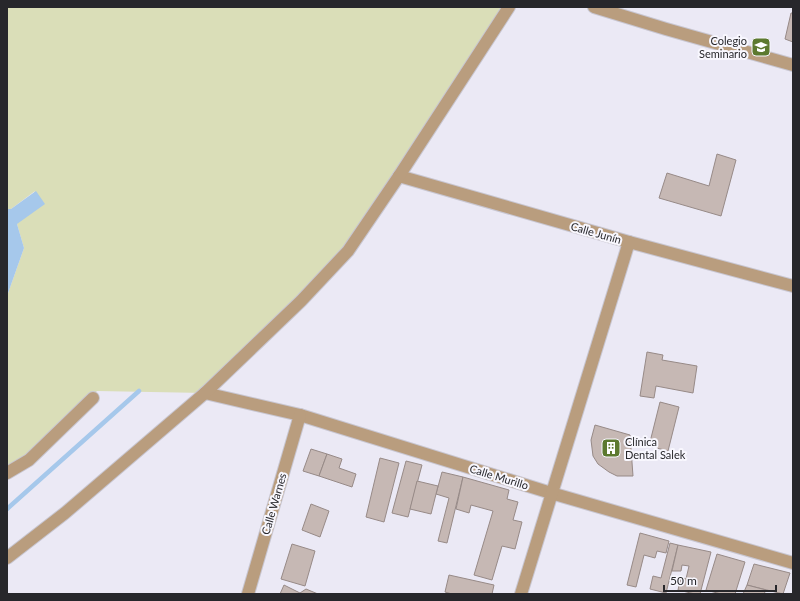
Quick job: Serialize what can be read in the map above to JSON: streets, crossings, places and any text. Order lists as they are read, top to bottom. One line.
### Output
{"streets":{"street":["Calle Junín","Calle Murillo","Calle Warnes"]},"crossings":[["Calle Murillo","Calle Warnes"]],"places":{"school or university":["Colegio Seminario"],"building":["Clínica Dental Salek"]},"scale_bar":"50 m"}
